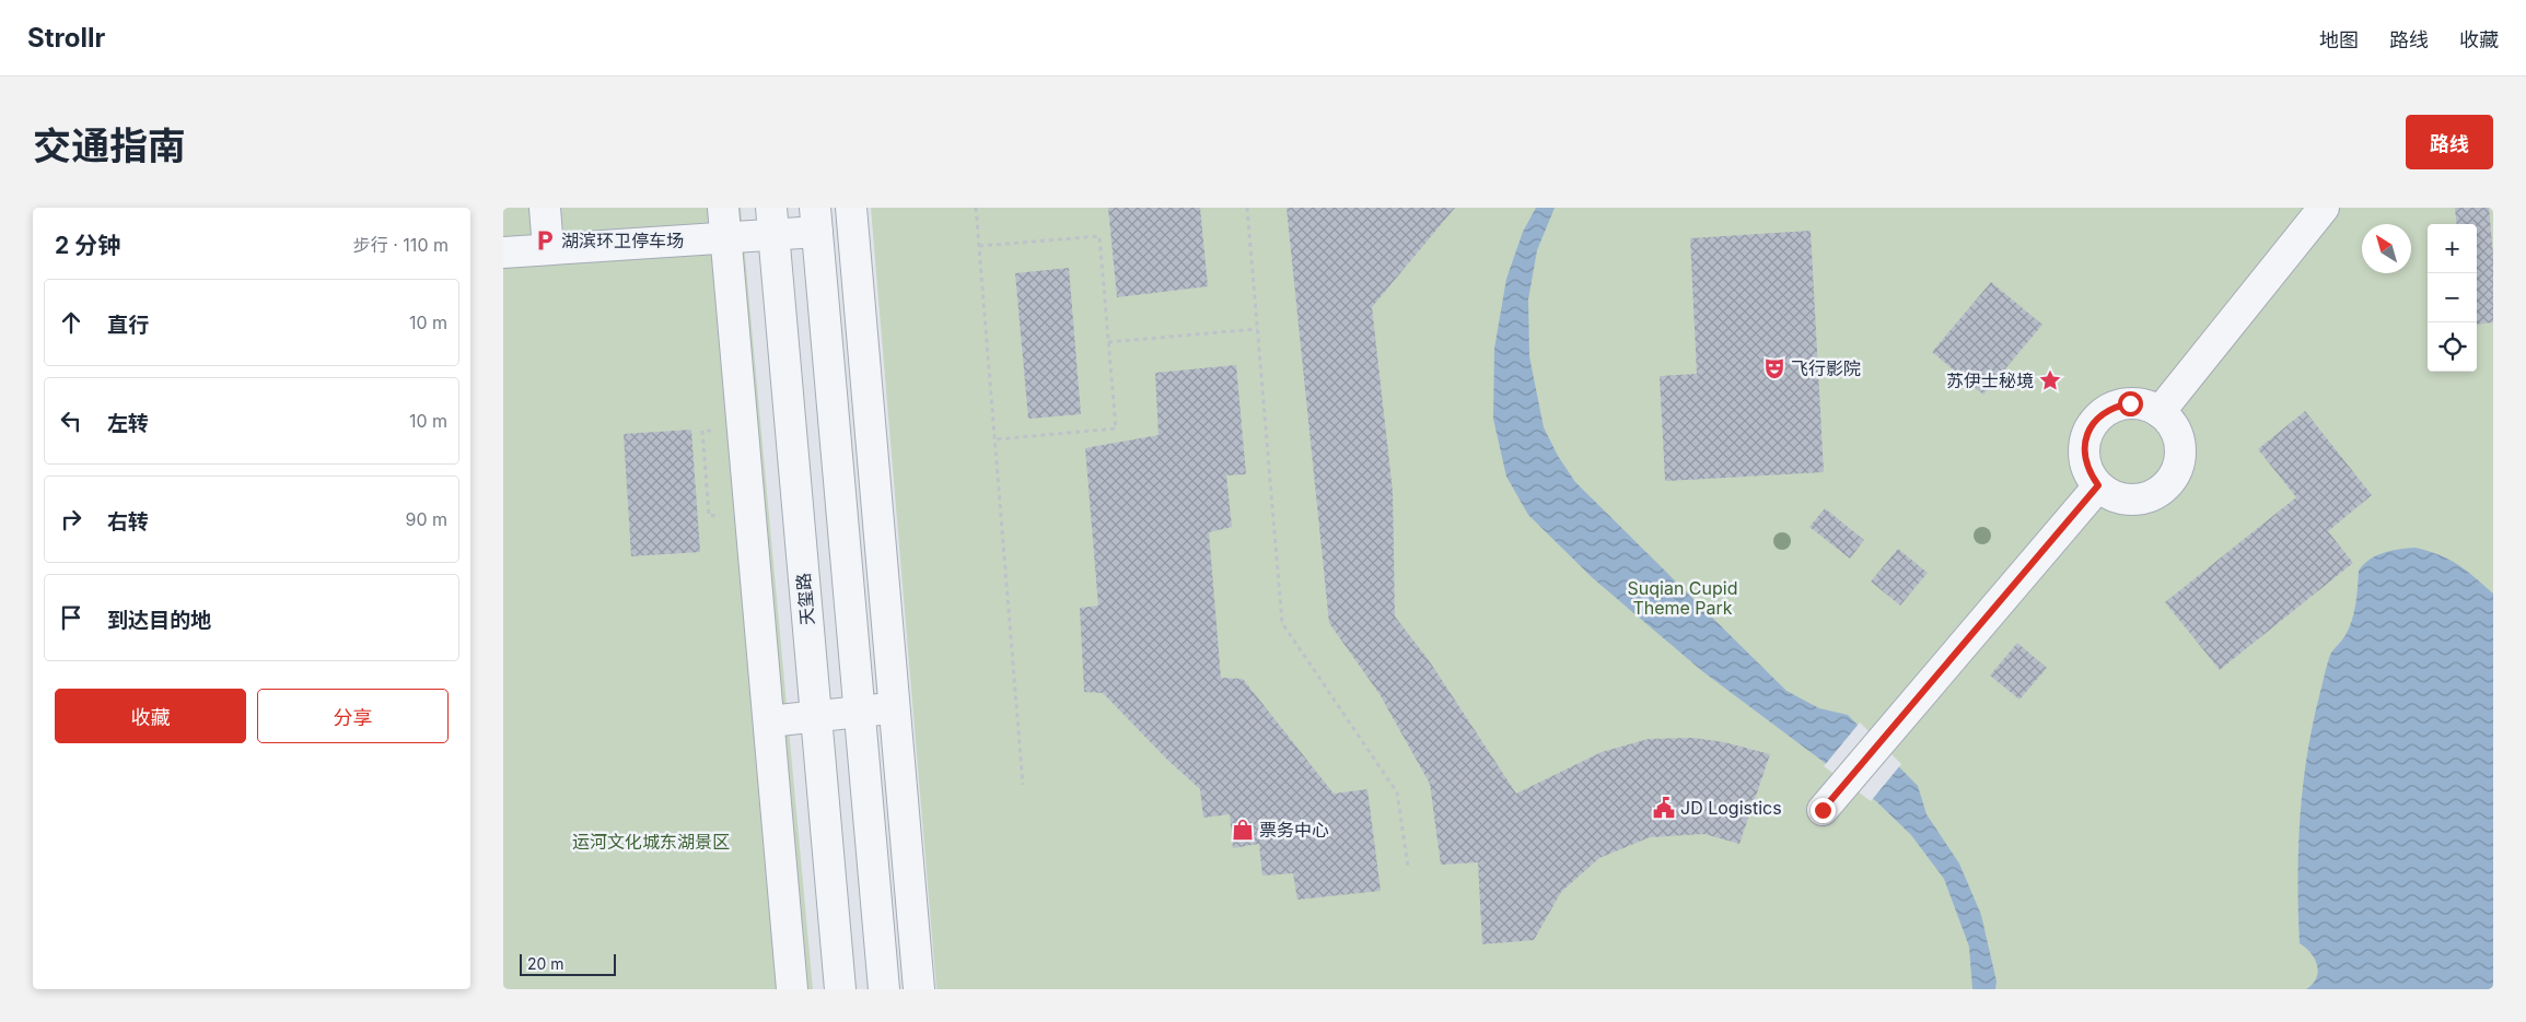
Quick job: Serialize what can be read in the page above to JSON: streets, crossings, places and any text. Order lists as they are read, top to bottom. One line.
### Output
{"streets":{"street":["天玺路"]},"parks":["Suqian Cupid Theme Park","运河文化城东湖景区"],"places":{"parking":["湖滨环卫停车场"],"theatre":["飞行影院"],"place":["苏伊士秘境"],"public building":["JD Logistics"],"shop":["票务中心"]},"scale_bar":"20 m","north":"top left","page":{"header":"Strollr","nav":["地图","路线","收藏"],"title":"交通指南","buttons":["路线",["收藏","分享"]],"heading":["2 分钟","步行 · 110 m"],"map_buttons":["+","−"],"list":[["直行","10 m"],["左转","10 m"],["右转","90 m"],"到达目的地"],"scale":"20 m"}}
